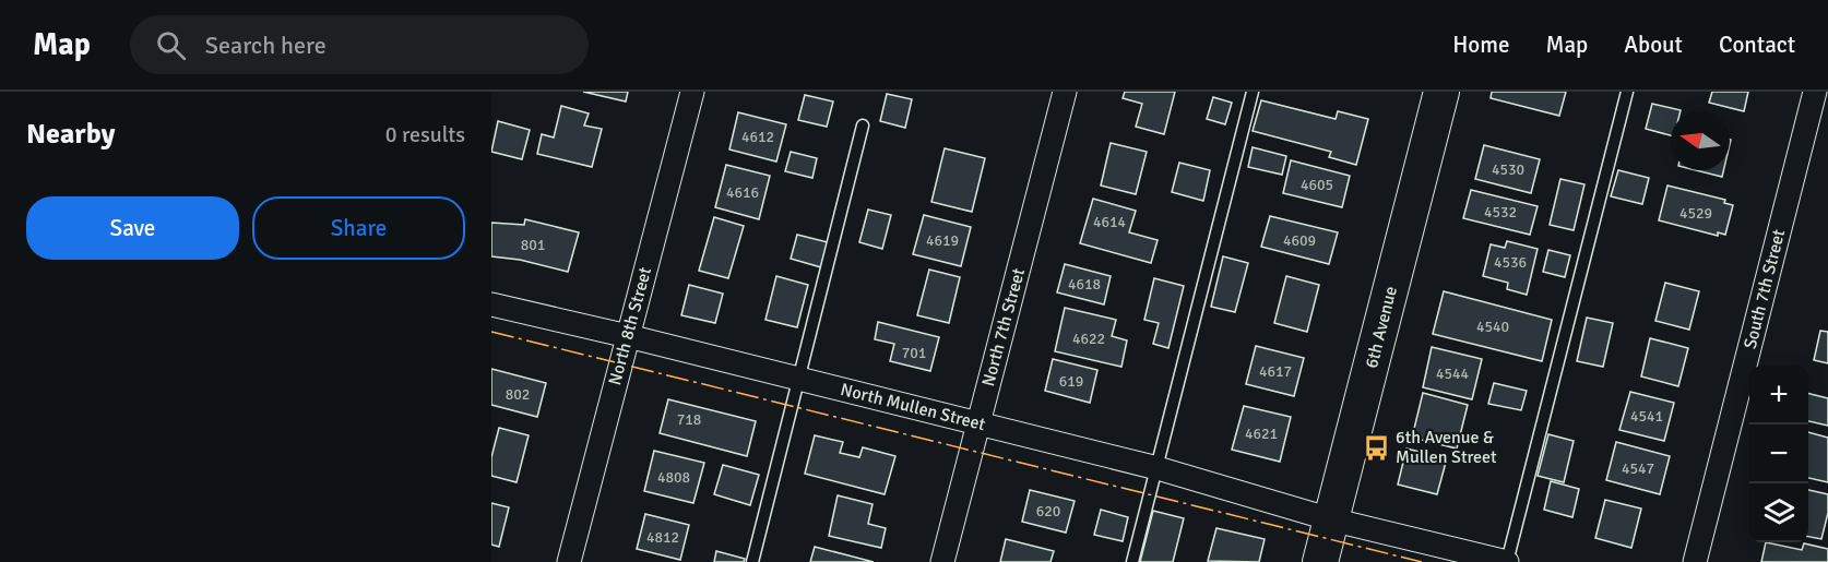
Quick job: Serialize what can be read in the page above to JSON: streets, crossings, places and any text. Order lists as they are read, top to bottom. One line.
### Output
{"streets":{"main road":["6th Avenue"],"street":["South 7th Street","North 8th Street","North 7th Street","North Mullen Street"]},"crossings":[["North 8th Street","North Mullen Street"],["North 7th Street","North Mullen Street"],["6th Avenue","North Mullen Street"]],"places":{"bus stop":["6th Avenue & Mullen Street"]},"house_numbers":["4612","4530","4605","4616","4532","4529","4614","4619","4609","801","4536","4618","4540","4622","701","4617","4544","619","802","4541","718","4621","4547","4808","620","4812"],"north":"left","page":{"header":"Map","search":"Search here","nav":["Home","Map","About","Contact"],"heading":["Nearby","0 results"],"buttons":["Save","Share"],"map_buttons":["+","−"]}}
